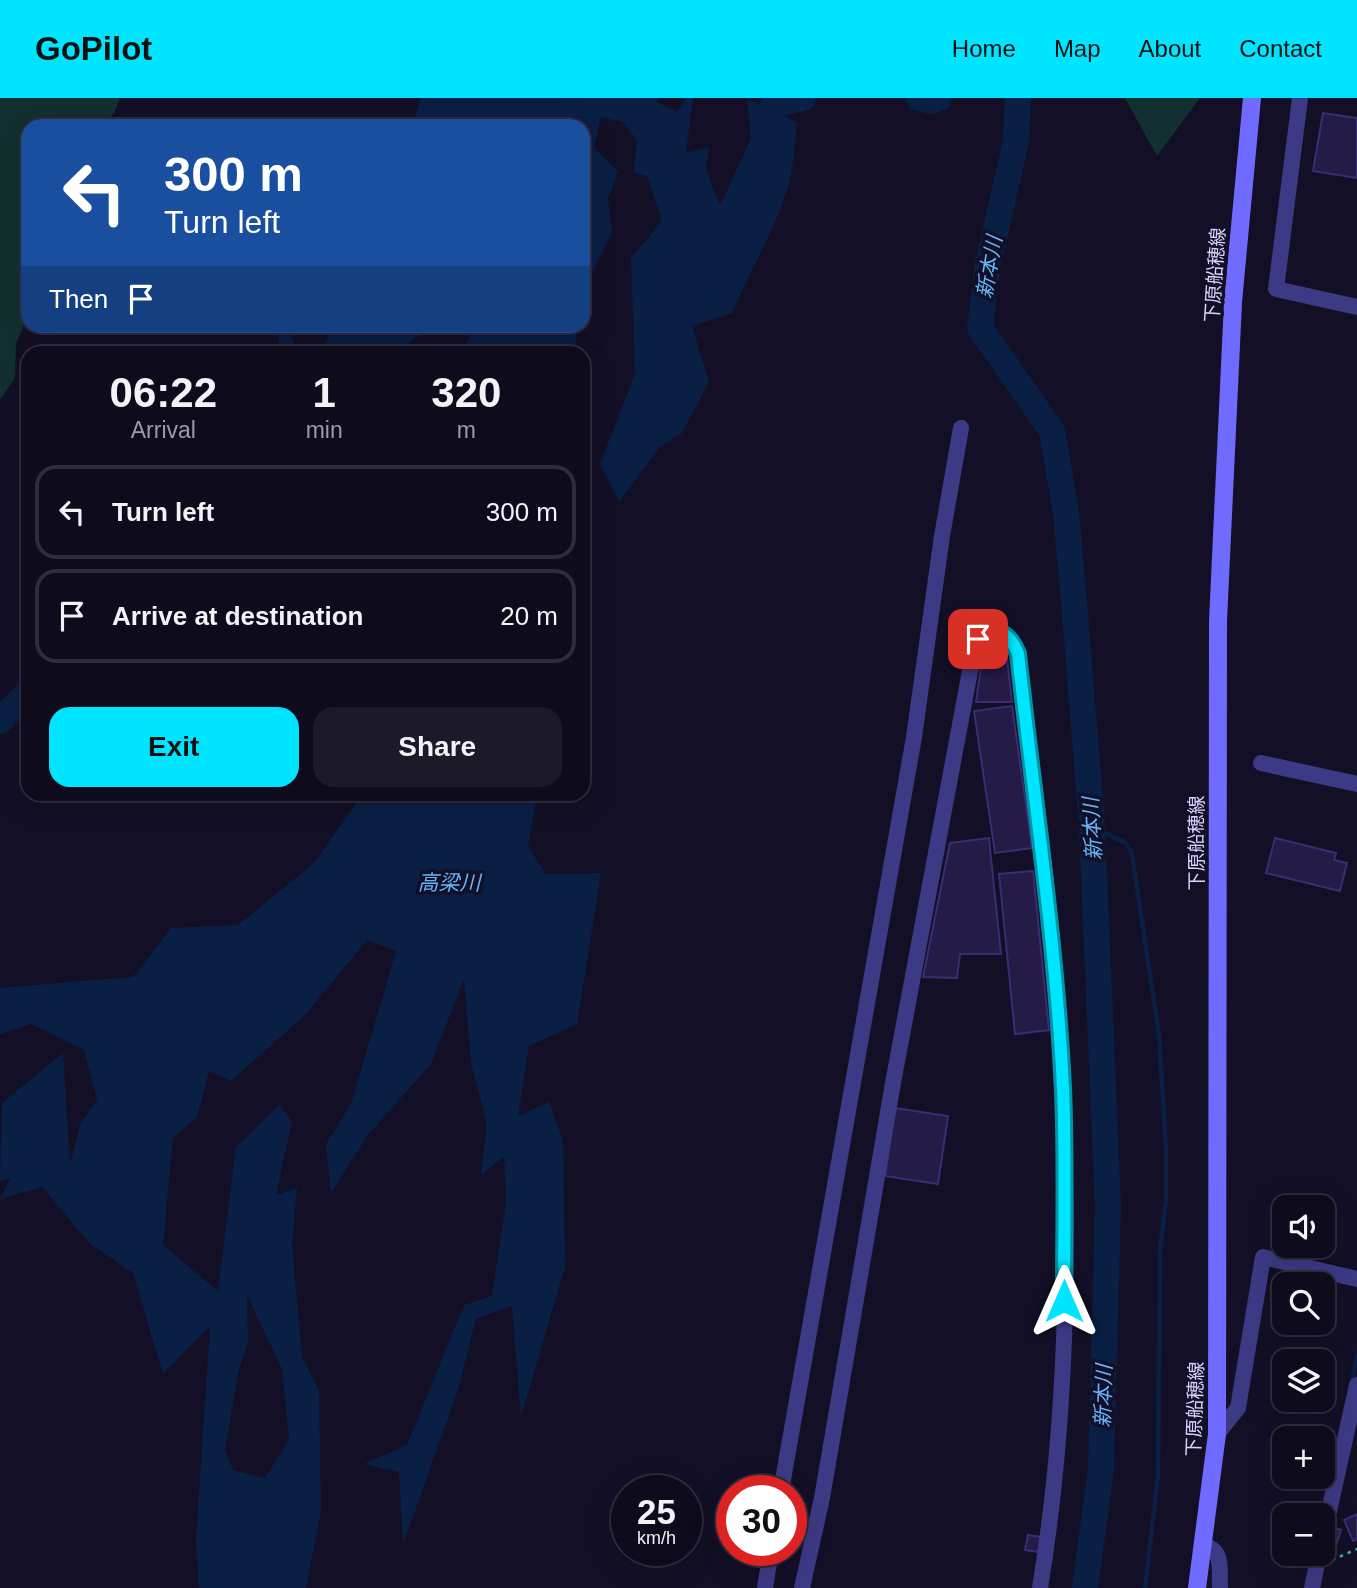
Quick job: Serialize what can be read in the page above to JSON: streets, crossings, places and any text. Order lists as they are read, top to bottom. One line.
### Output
{"streets":{"main road":["下原船穂線"]},"water":["新本川","高梁川"],"page":{"header":"GoPilot","nav":["Home","Map","About","Contact"],"turn":["300 m","Turn left"],"then":"Then","eta":["06:22","Arrival","1","min","320","m"],"list":[{"name":"Turn left","value":"300 m"},{"name":"Arrive at destination","value":"20 m"}],"buttons":["Exit","Share"],"map_buttons":["+","−"],"speed":"25 km/h","limit":"30"}}
